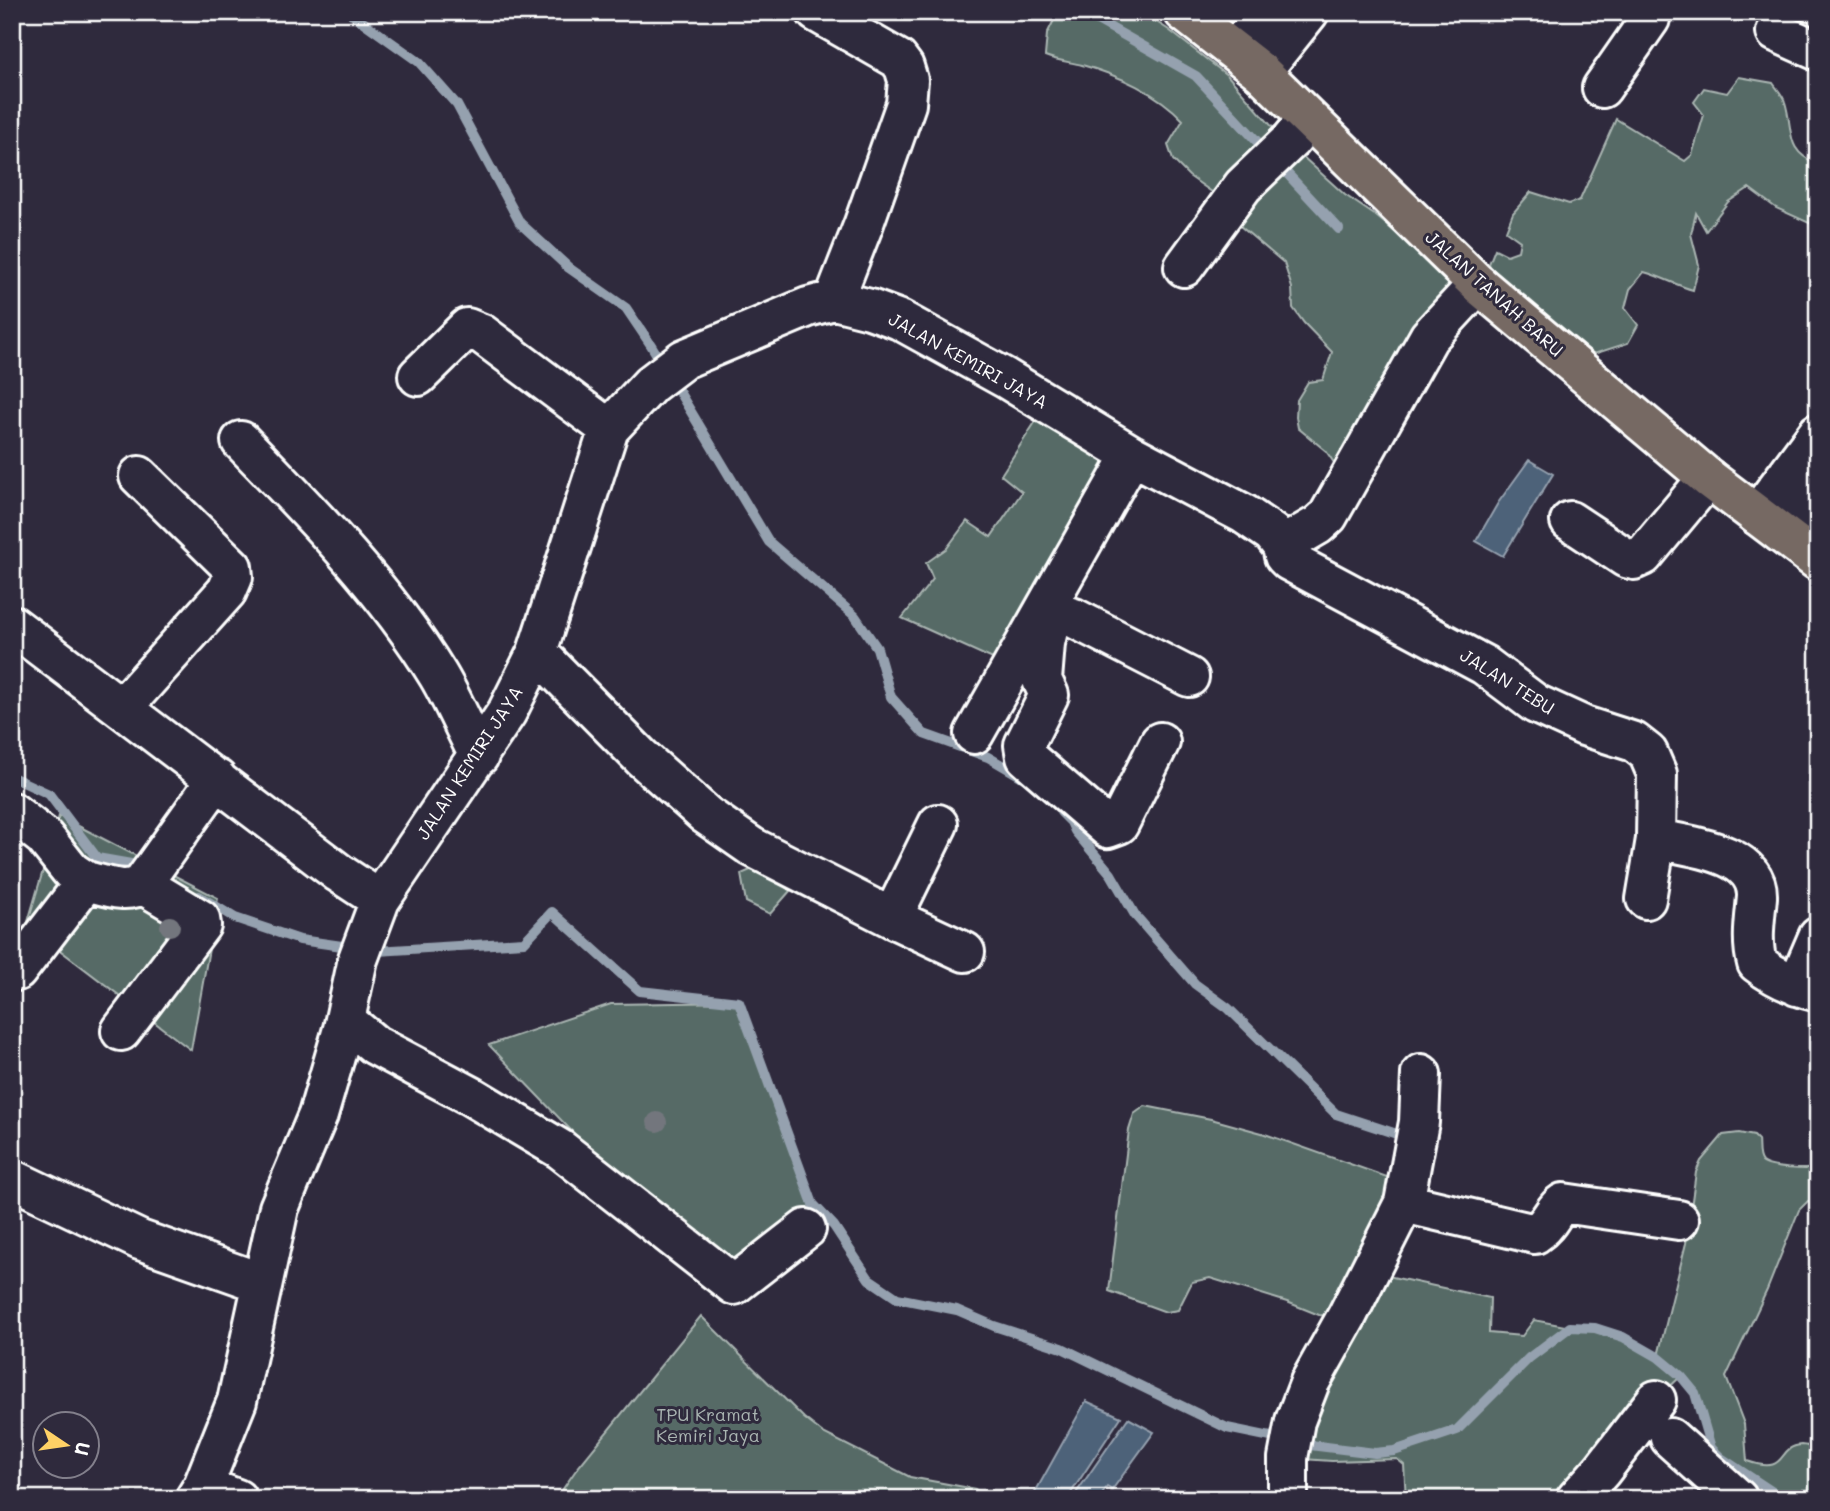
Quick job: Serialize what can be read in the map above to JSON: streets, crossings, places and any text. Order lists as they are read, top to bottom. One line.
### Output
{"streets":{"main road":["JALAN TANAH BARU"],"street":["JALAN KEMIRI JAYA","JALAN TEBU"]},"crossings":[["JALAN KEMIRI JAYA","JALAN TEBU"]],"parks":["TPU Kramat Kemiri Jaya"],"north":"right"}
